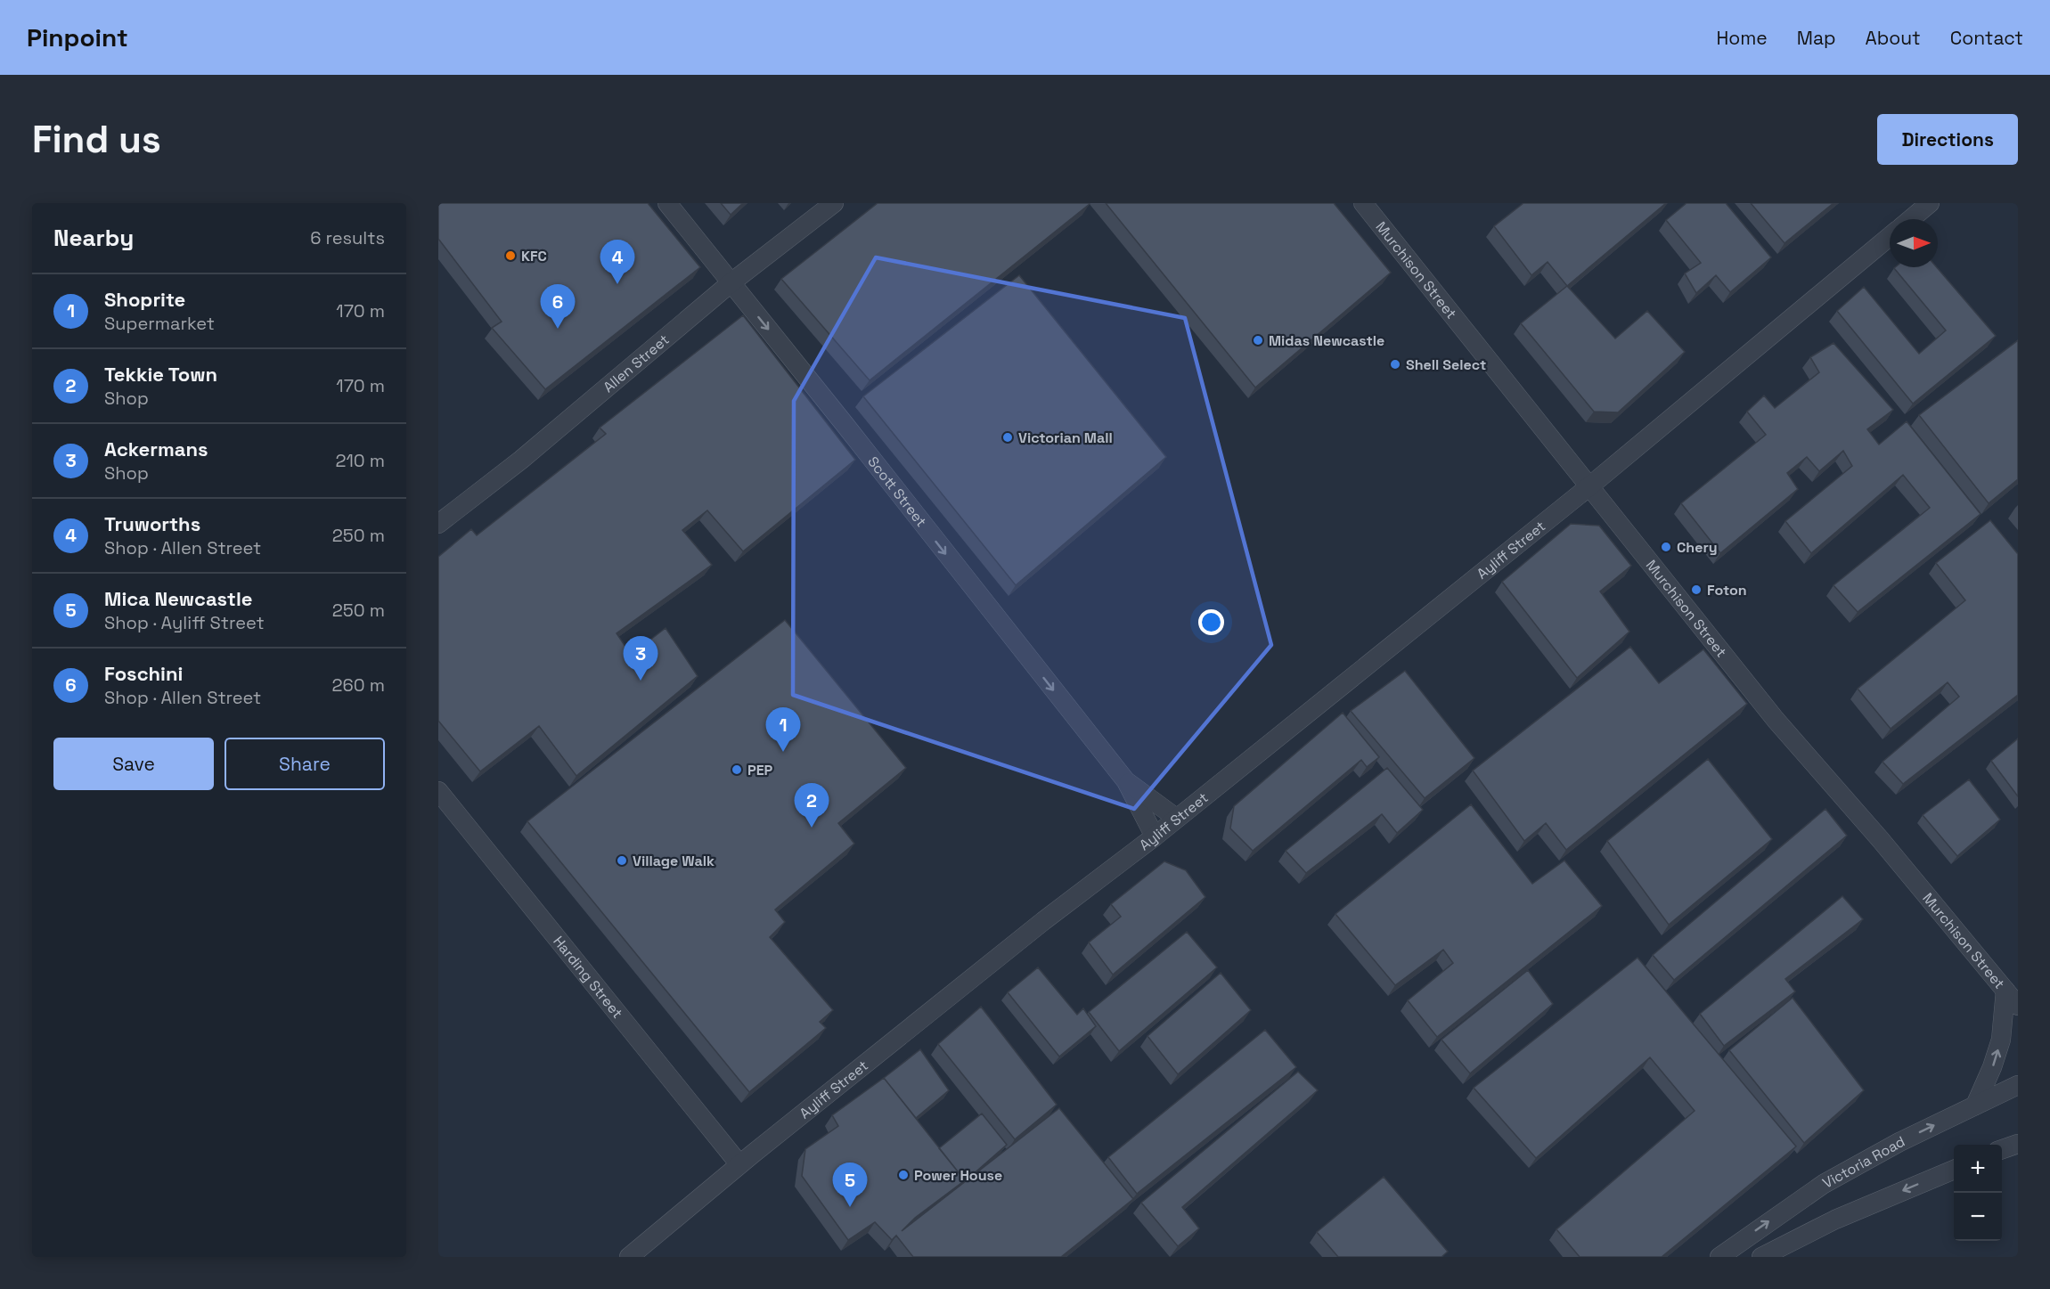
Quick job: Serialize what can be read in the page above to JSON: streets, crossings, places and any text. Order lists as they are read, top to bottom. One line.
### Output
{"streets":{"street":["Murchison Street","Allen Street","Scott Street","Ayliff Street","Harding Street","Victoria Road"]},"crossings":[["Murchison Street","Ayliff Street"],["Allen Street","Scott Street"],["Scott Street","Ayliff Street"],["Ayliff Street","Harding Street"]],"one_way":["Scott Street"],"places":["KFC","Midas Newcastle","Shell Select","Victorian Mall","Chery","Foton","PEP","Village Walk","Power House"],"north":"right","page":{"header":"Pinpoint","nav":["Home","Map","About","Contact"],"buttons":["Directions",["Save","Share"]],"title":"Find us","heading":["Nearby","6 results"],"pins":["4","6","3","1","2","5"],"list":[{"mark":"1","name":"Shoprite","note":"Supermarket","value":"170 m"},{"mark":"2","name":"Tekkie Town","note":"Shop","value":"170 m"},{"mark":"3","name":"Ackermans","note":"Shop","value":"210 m"},{"mark":"4","name":"Truworths","note":"Shop · Allen Street","value":"250 m"},{"mark":"5","name":"Mica Newcastle","note":"Shop · Ayliff Street","value":"250 m"},{"mark":"6","name":"Foschini","note":"Shop · Allen Street","value":"260 m"}],"map_buttons":["+","−"]}}
